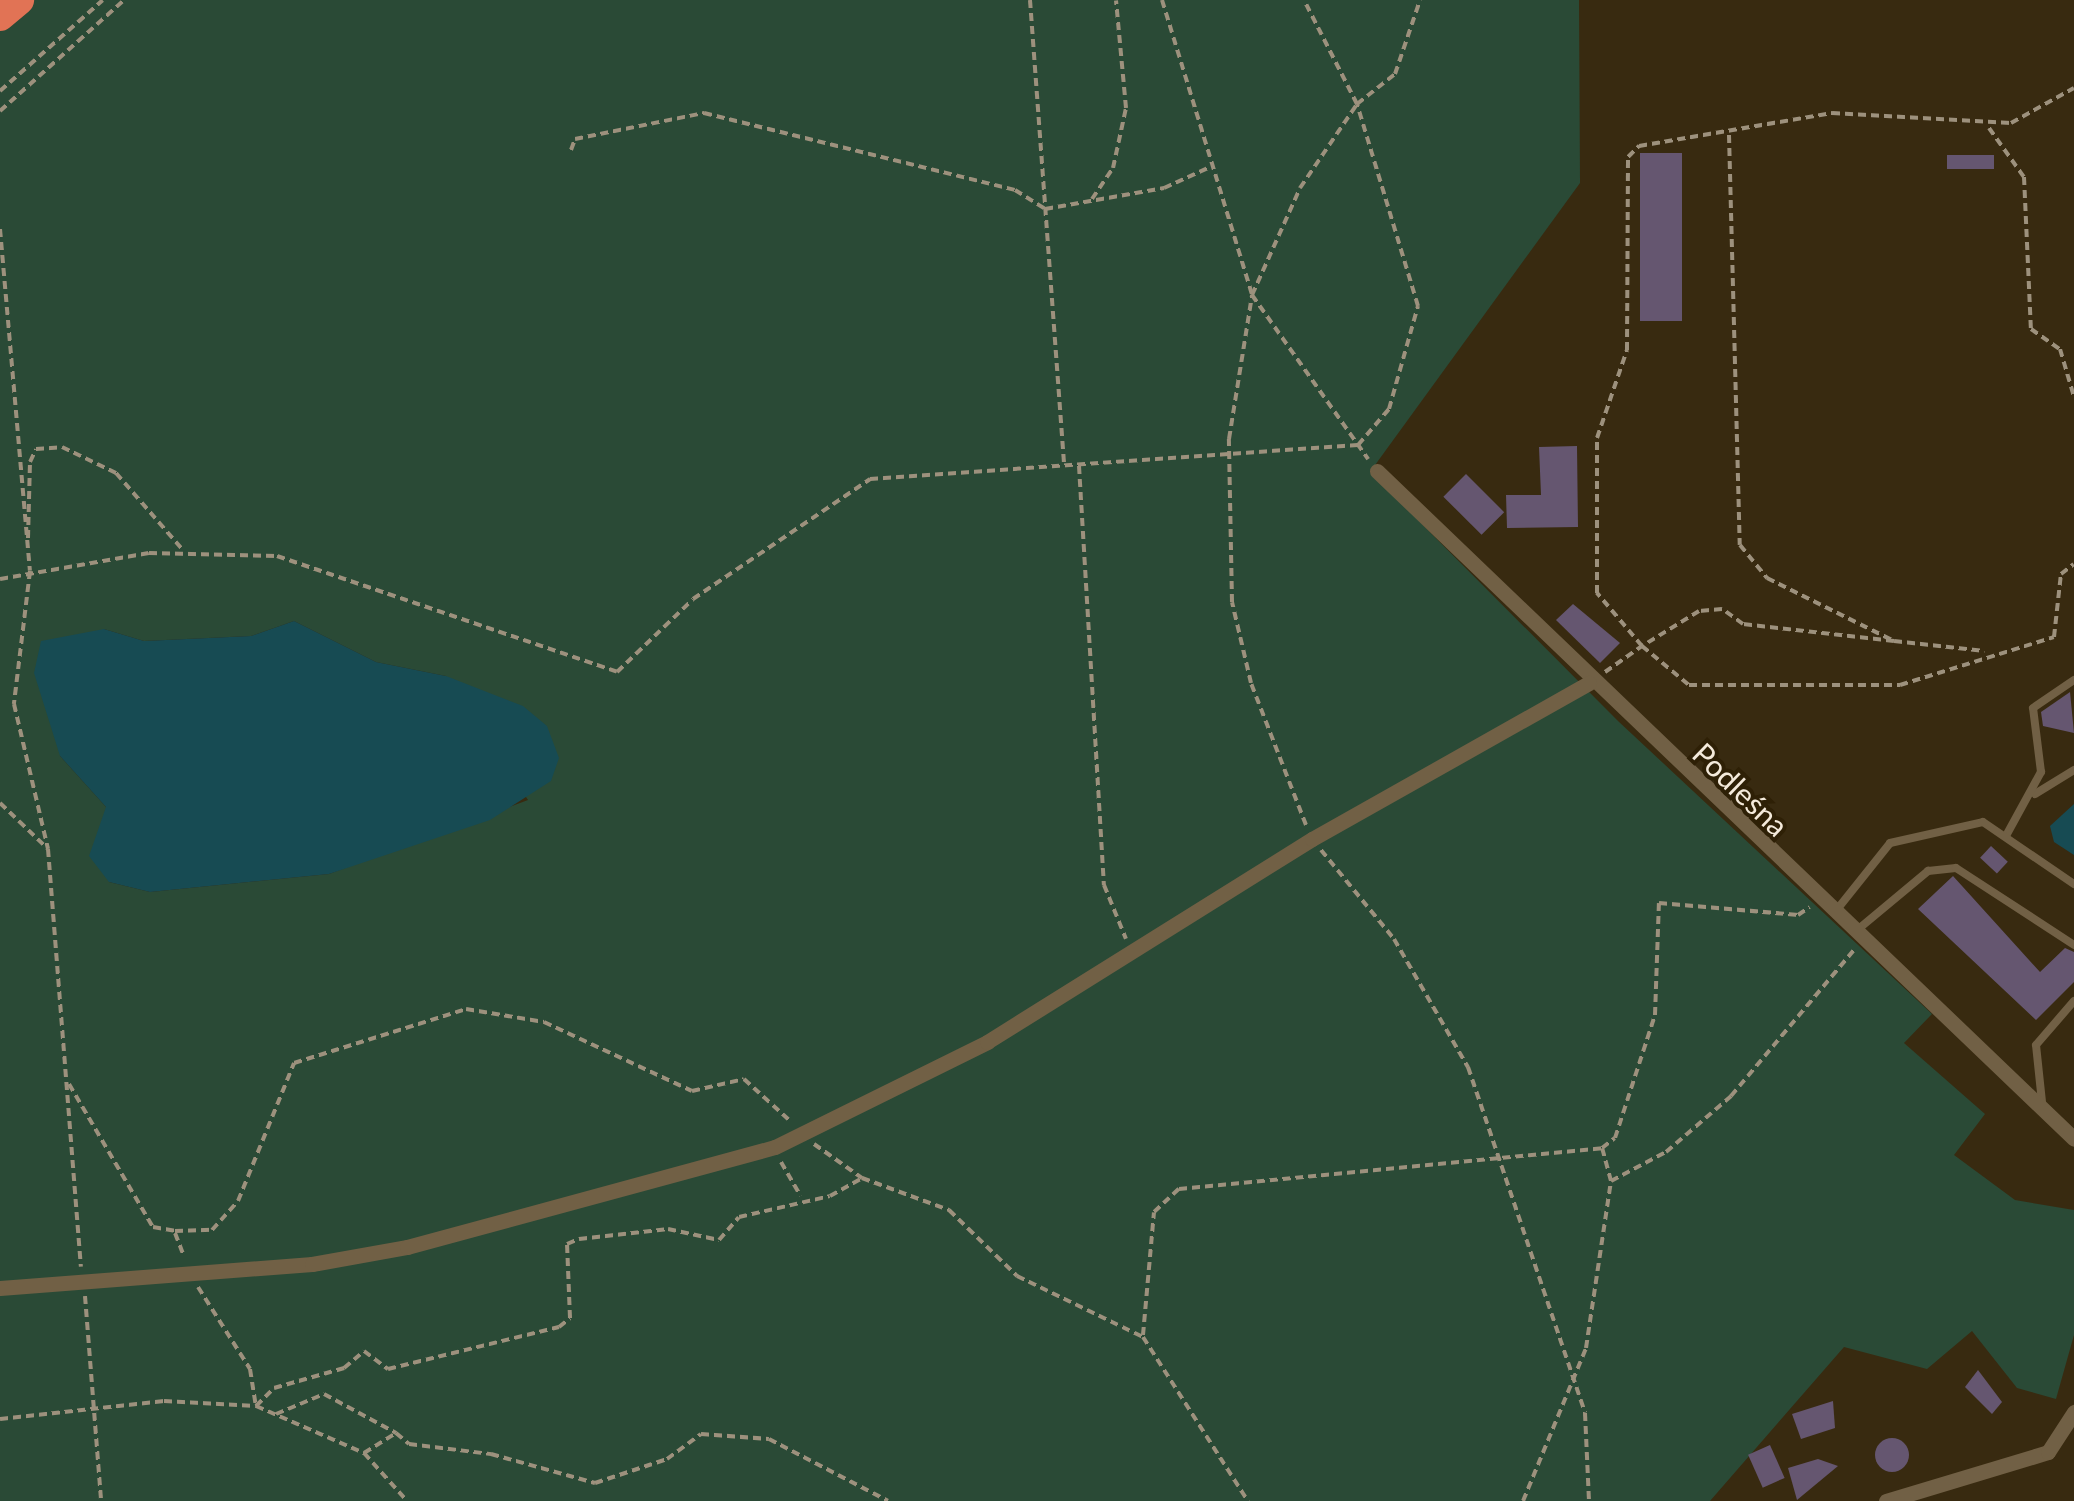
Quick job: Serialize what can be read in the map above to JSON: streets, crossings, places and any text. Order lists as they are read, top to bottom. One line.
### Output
{"streets":{"street":["Podleśna"]}}
